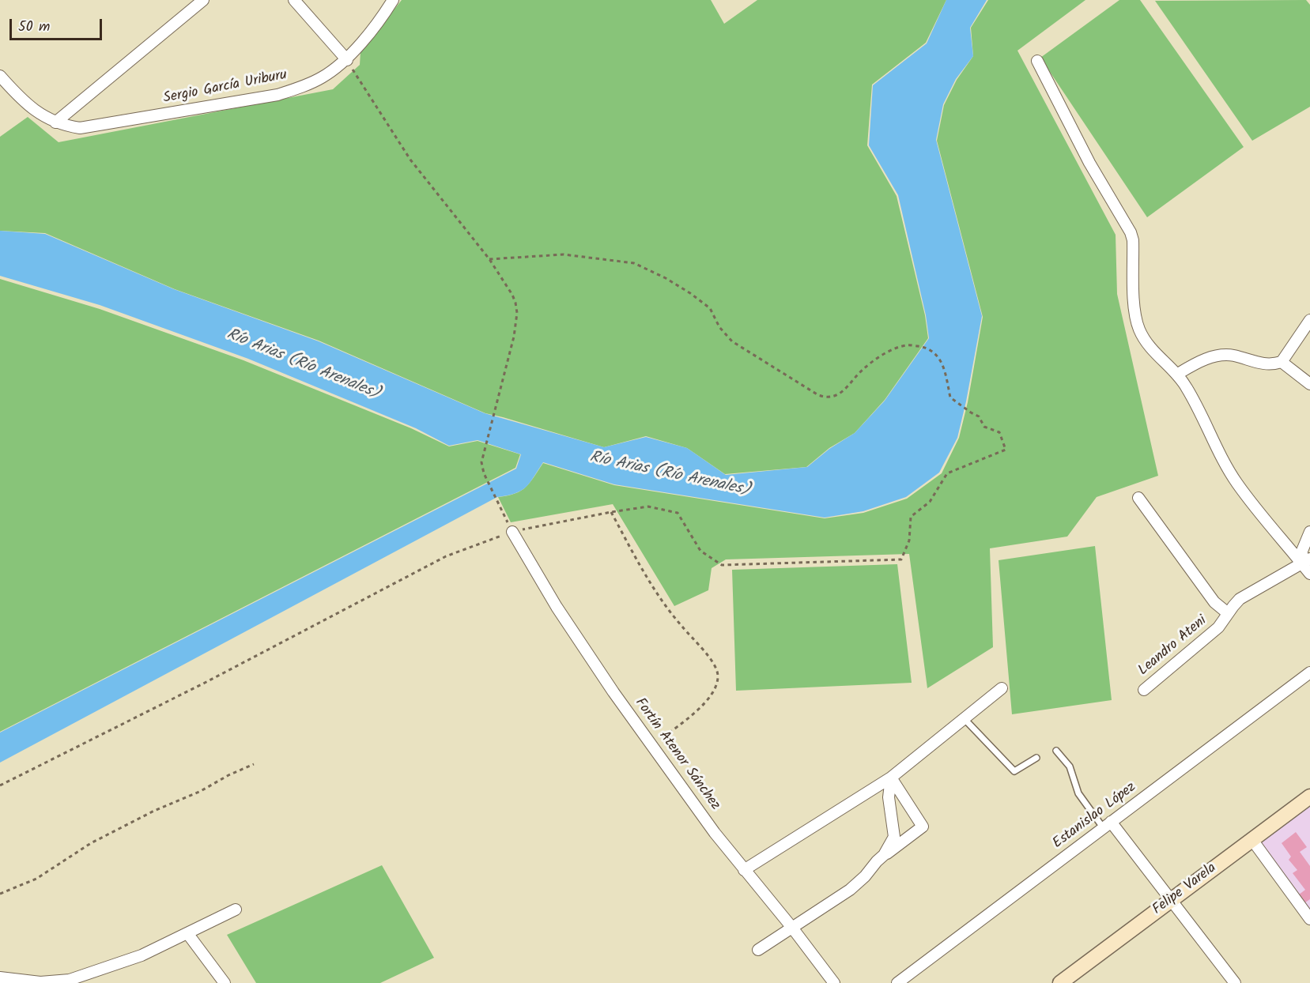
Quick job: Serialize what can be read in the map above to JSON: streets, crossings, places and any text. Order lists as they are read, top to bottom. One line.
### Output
{"streets":{"street":["Sergio García Uriburu","Leandro Ateni","Fortín Atenor Sánchez","Estanislao López","Felipe Varela"]},"water":["Río Arias (Río Arenales)"],"scale_bar":"50 m"}
